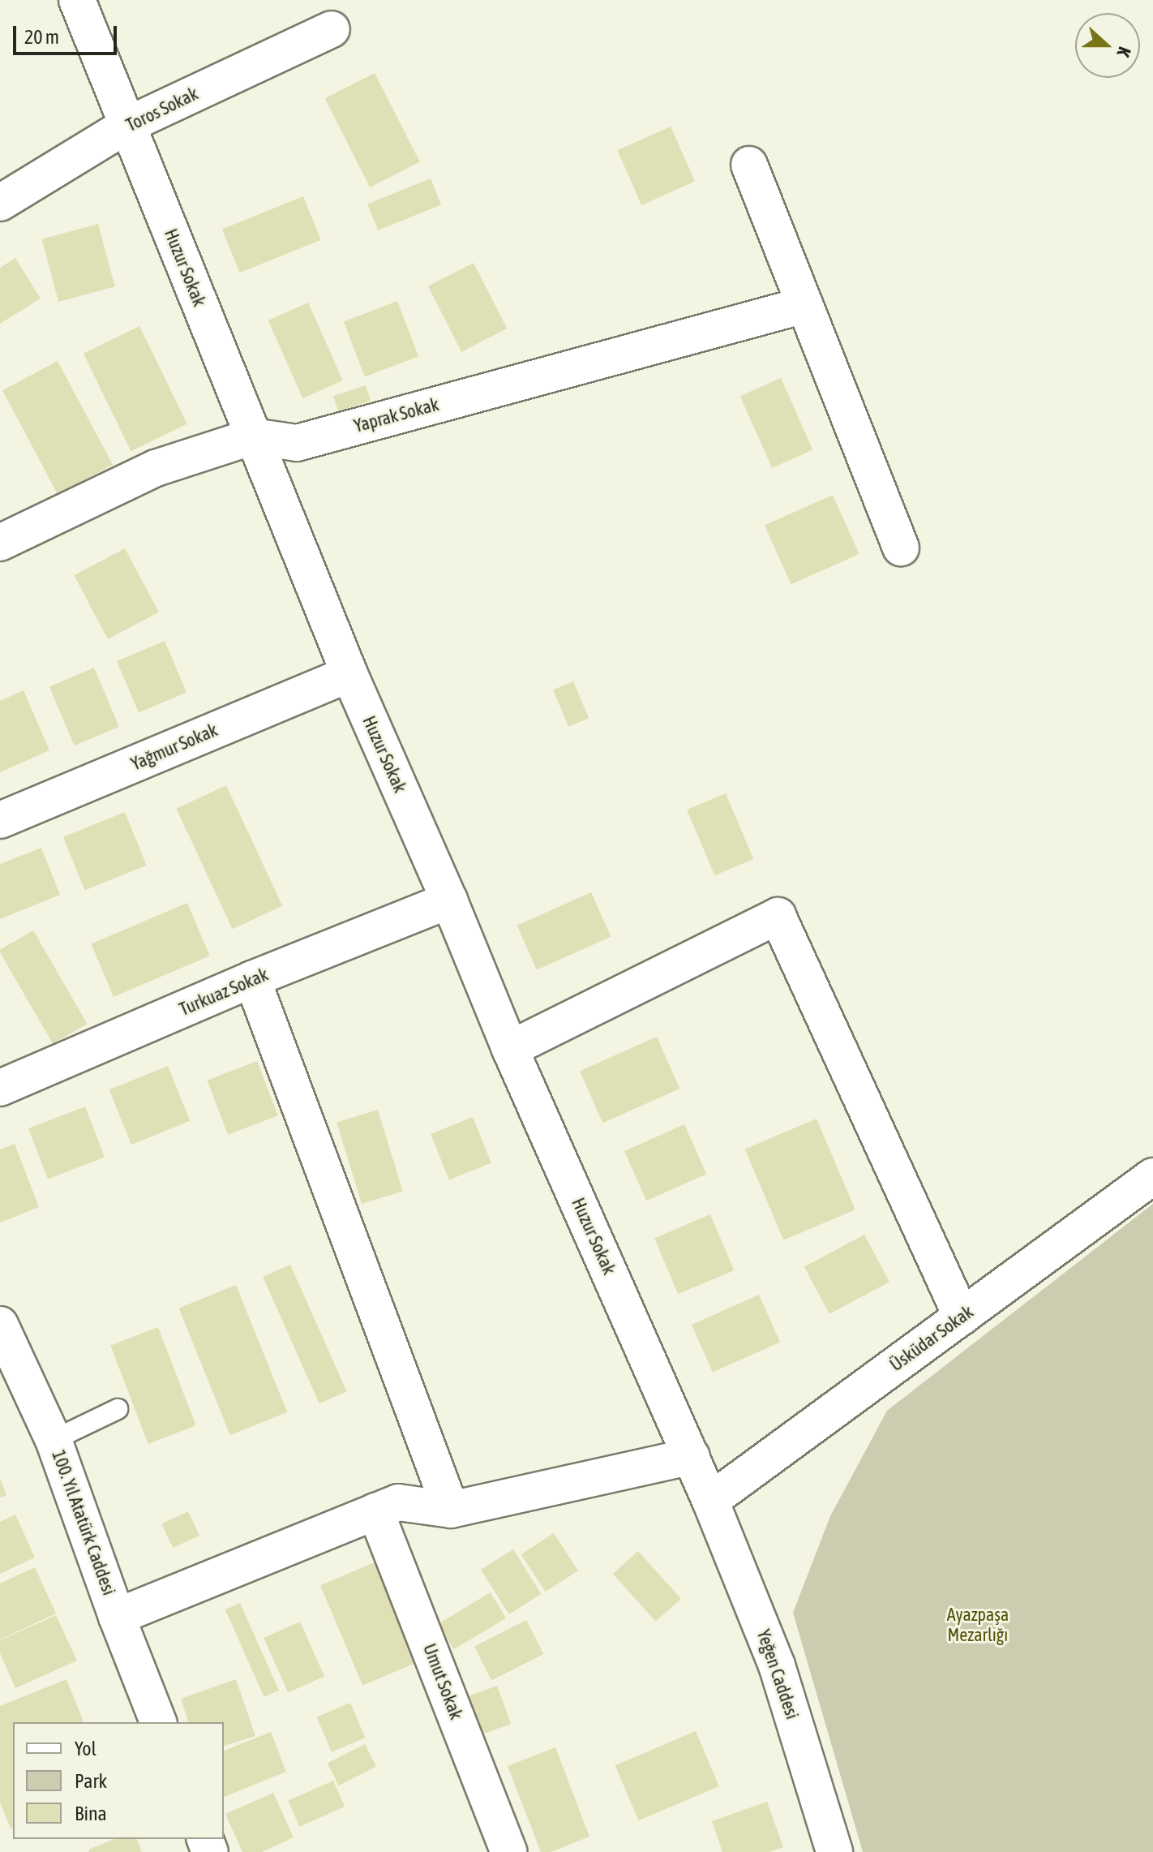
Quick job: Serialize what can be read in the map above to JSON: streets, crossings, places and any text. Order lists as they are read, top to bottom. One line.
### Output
{"streets":{"street":["Toros Sokak","Huzur Sokak","Yaprak Sokak","Yağmur Sokak","Turkuaz Sokak","Üsküdar Sokak","100. Yıl Atatürk Caddesi","Yeğen Caddesi","Umut Sokak"]},"crossings":[["Toros Sokak","Huzur Sokak"],["Huzur Sokak","Yaprak Sokak"],["Huzur Sokak","Yağmur Sokak"],["Huzur Sokak","Turkuaz Sokak"],["Huzur Sokak","Üsküdar Sokak"],["Huzur Sokak","Yeğen Caddesi"],["Üsküdar Sokak","Yeğen Caddesi"]],"parks":["Ayazpaşa Mezarlığı"],"legend":["Yol","Park","Bina"],"scale_bar":"20 m","north":"right"}
